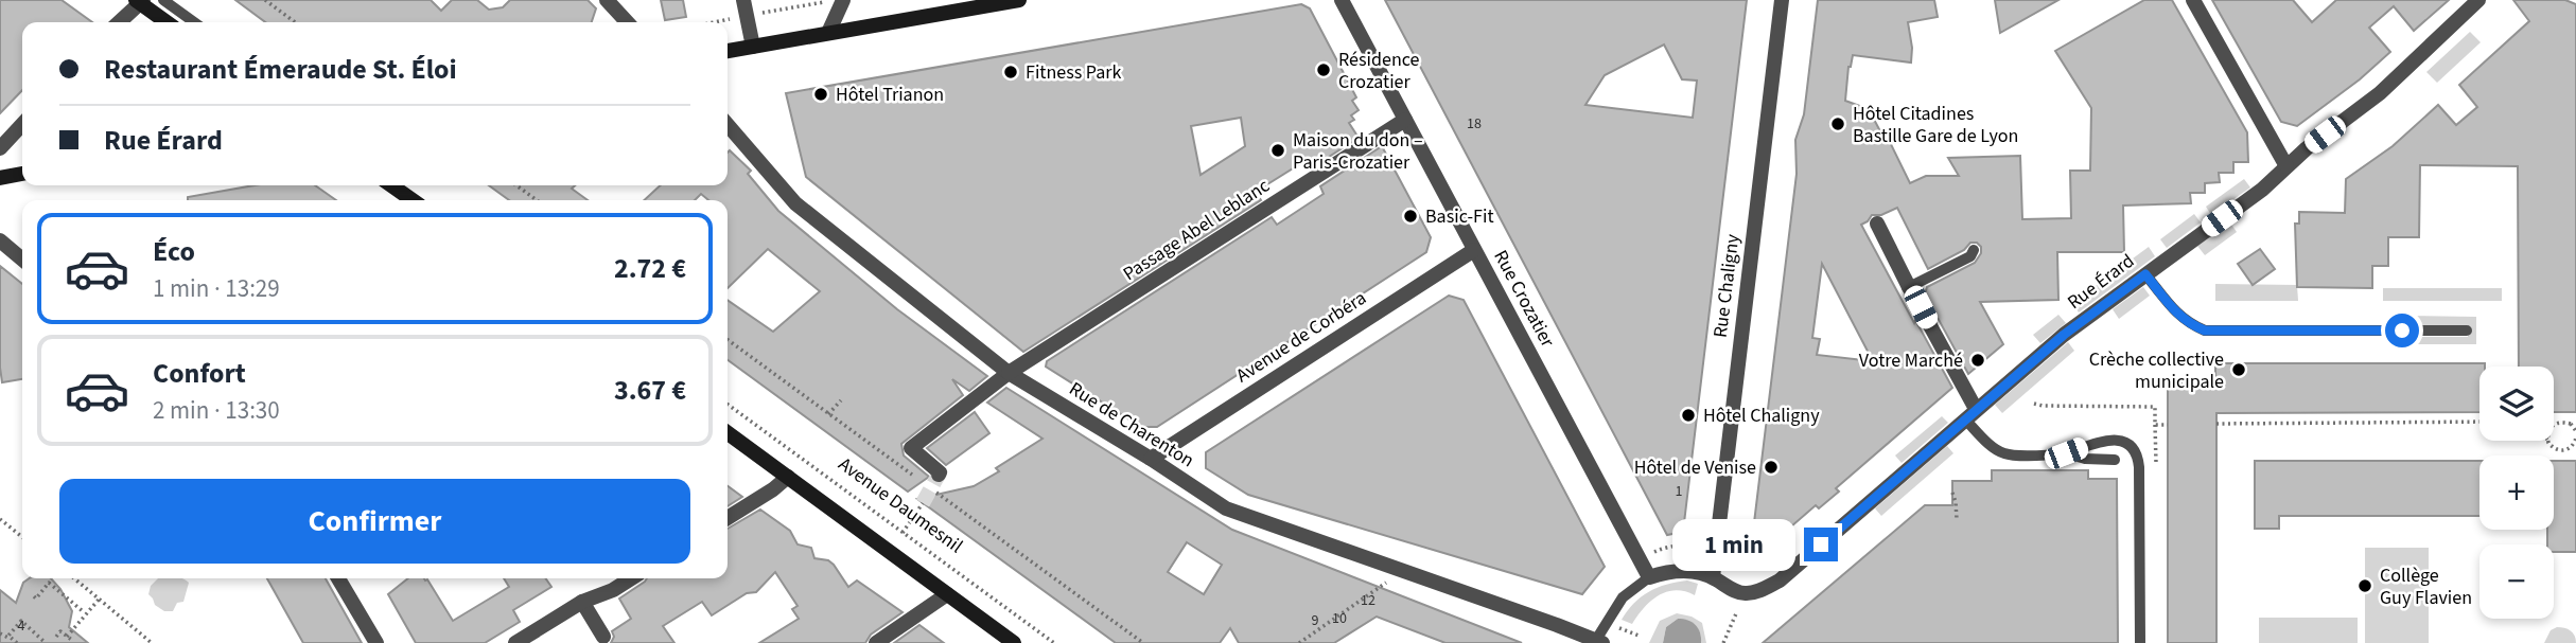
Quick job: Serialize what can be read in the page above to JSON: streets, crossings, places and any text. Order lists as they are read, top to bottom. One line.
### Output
{"streets":{"street":["Passage Abel Leblanc","Rue Érard","Rue Chaligny","Rue Crozatier","Avenue de Corbéra","Rue de Charenton"],"path":["Avenue Daumesnil"]},"crossings":[["Passage Abel Leblanc","Rue Crozatier"],["Passage Abel Leblanc","Rue de Charenton"],["Rue Crozatier","Avenue de Corbéra"],["Avenue de Corbéra","Rue de Charenton"]],"places":["Résidence Crozatier","Fitness Park","Hôtel Trianon","Hôtel Citadines Bastille Gare de Lyon","Maison du don – Paris-Crozatier","Basic-Fit","Votre Marché","Crèche collective municipale","Hôtel Chaligny","Hôtel de Venise","Collège Guy Flavien"],"house_numbers":["18","1","12","10","9","4"],"page":{"banner":["Restaurant Émeraude St. Éloi","Rue Érard"],"list":[{"name":"Éco","note":"1 min · 13:29","value":"2.72 €"},{"name":"Confort","note":"2 min · 13:30","value":"3.67 €"}],"map_buttons":["+","−"],"buttons":"Confirmer","bubble":"1 min"}}
